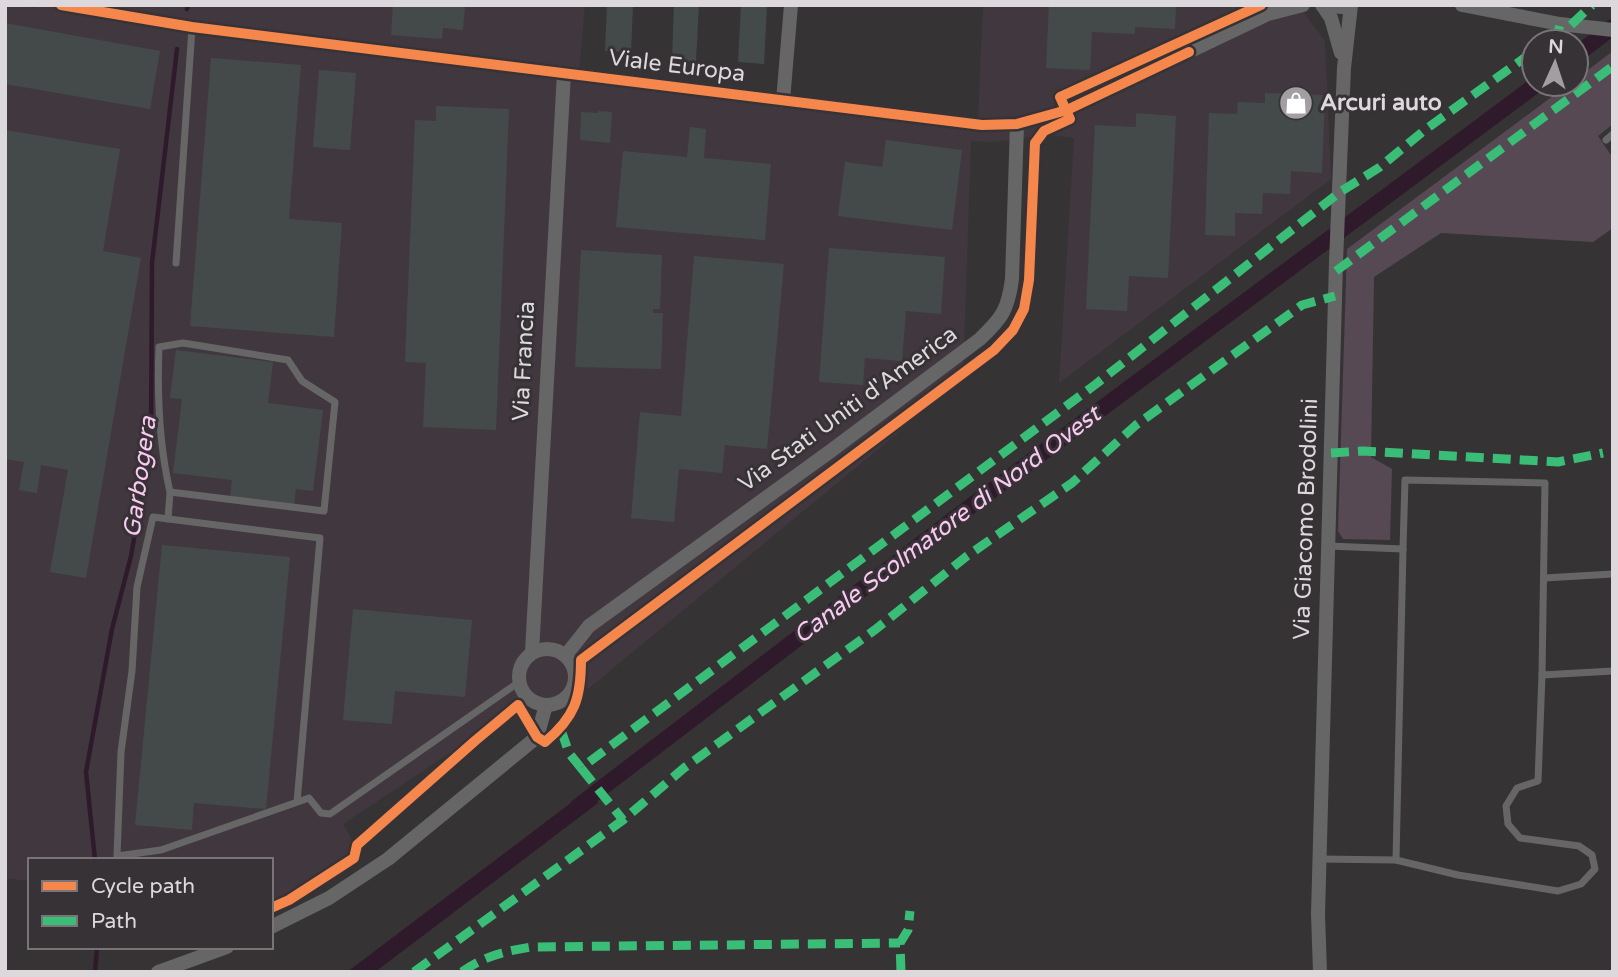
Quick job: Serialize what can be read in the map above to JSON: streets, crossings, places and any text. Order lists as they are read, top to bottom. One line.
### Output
{"streets":{"street":["Viale Europa","Via Francia","Via Stati Uniti d'America","Via Giacomo Brodolini"]},"crossings":[["Viale Europa","Via Francia"],["Viale Europa","Via Stati Uniti d'America"],["Via Francia","Via Stati Uniti d'America"]],"water":["Garbogera","Canale Scolmatore di Nord Ovest"],"places":{"shop":["Arcuri auto"]},"legend":["Cycle path","Path"],"north":"top"}
